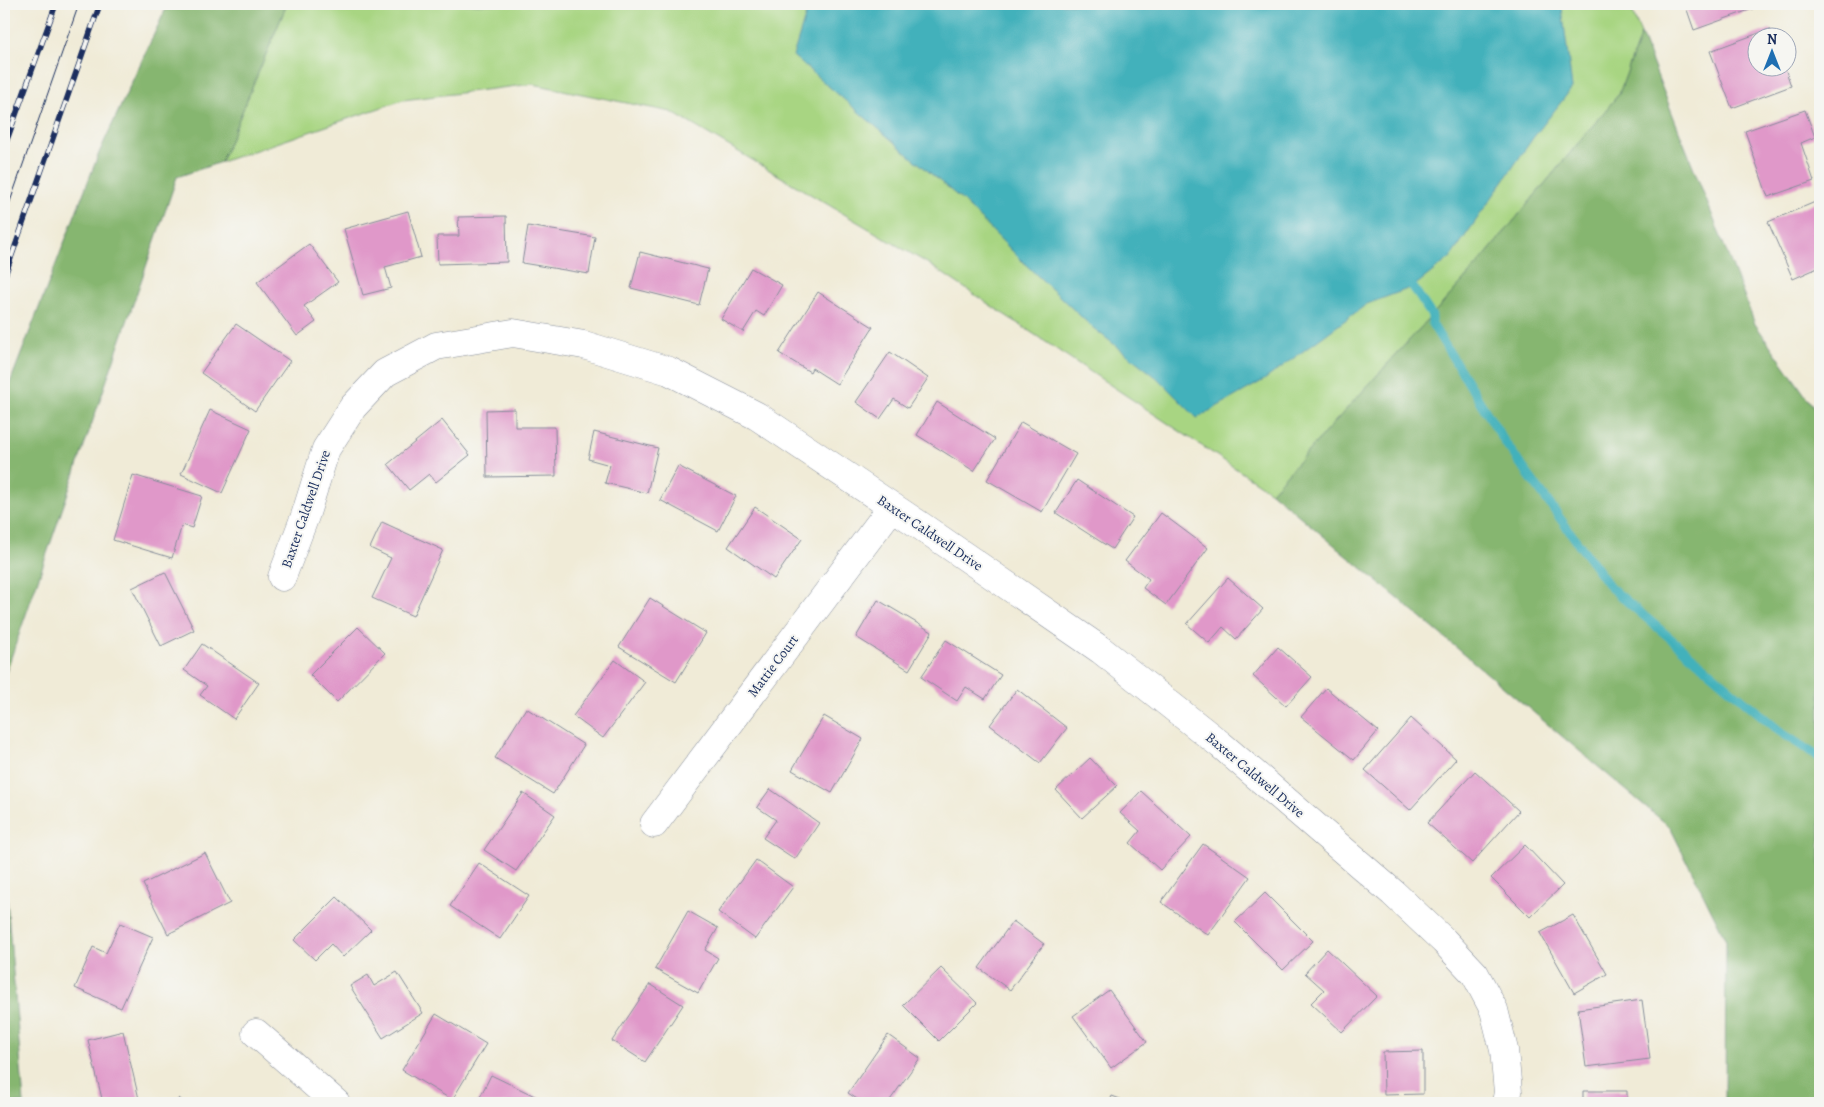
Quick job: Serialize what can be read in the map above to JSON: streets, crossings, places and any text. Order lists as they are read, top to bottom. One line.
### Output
{"streets":{"street":["Baxter Caldwell Drive","Mattie Court"]},"crossings":[["Baxter Caldwell Drive","Mattie Court"]],"north":"top"}
